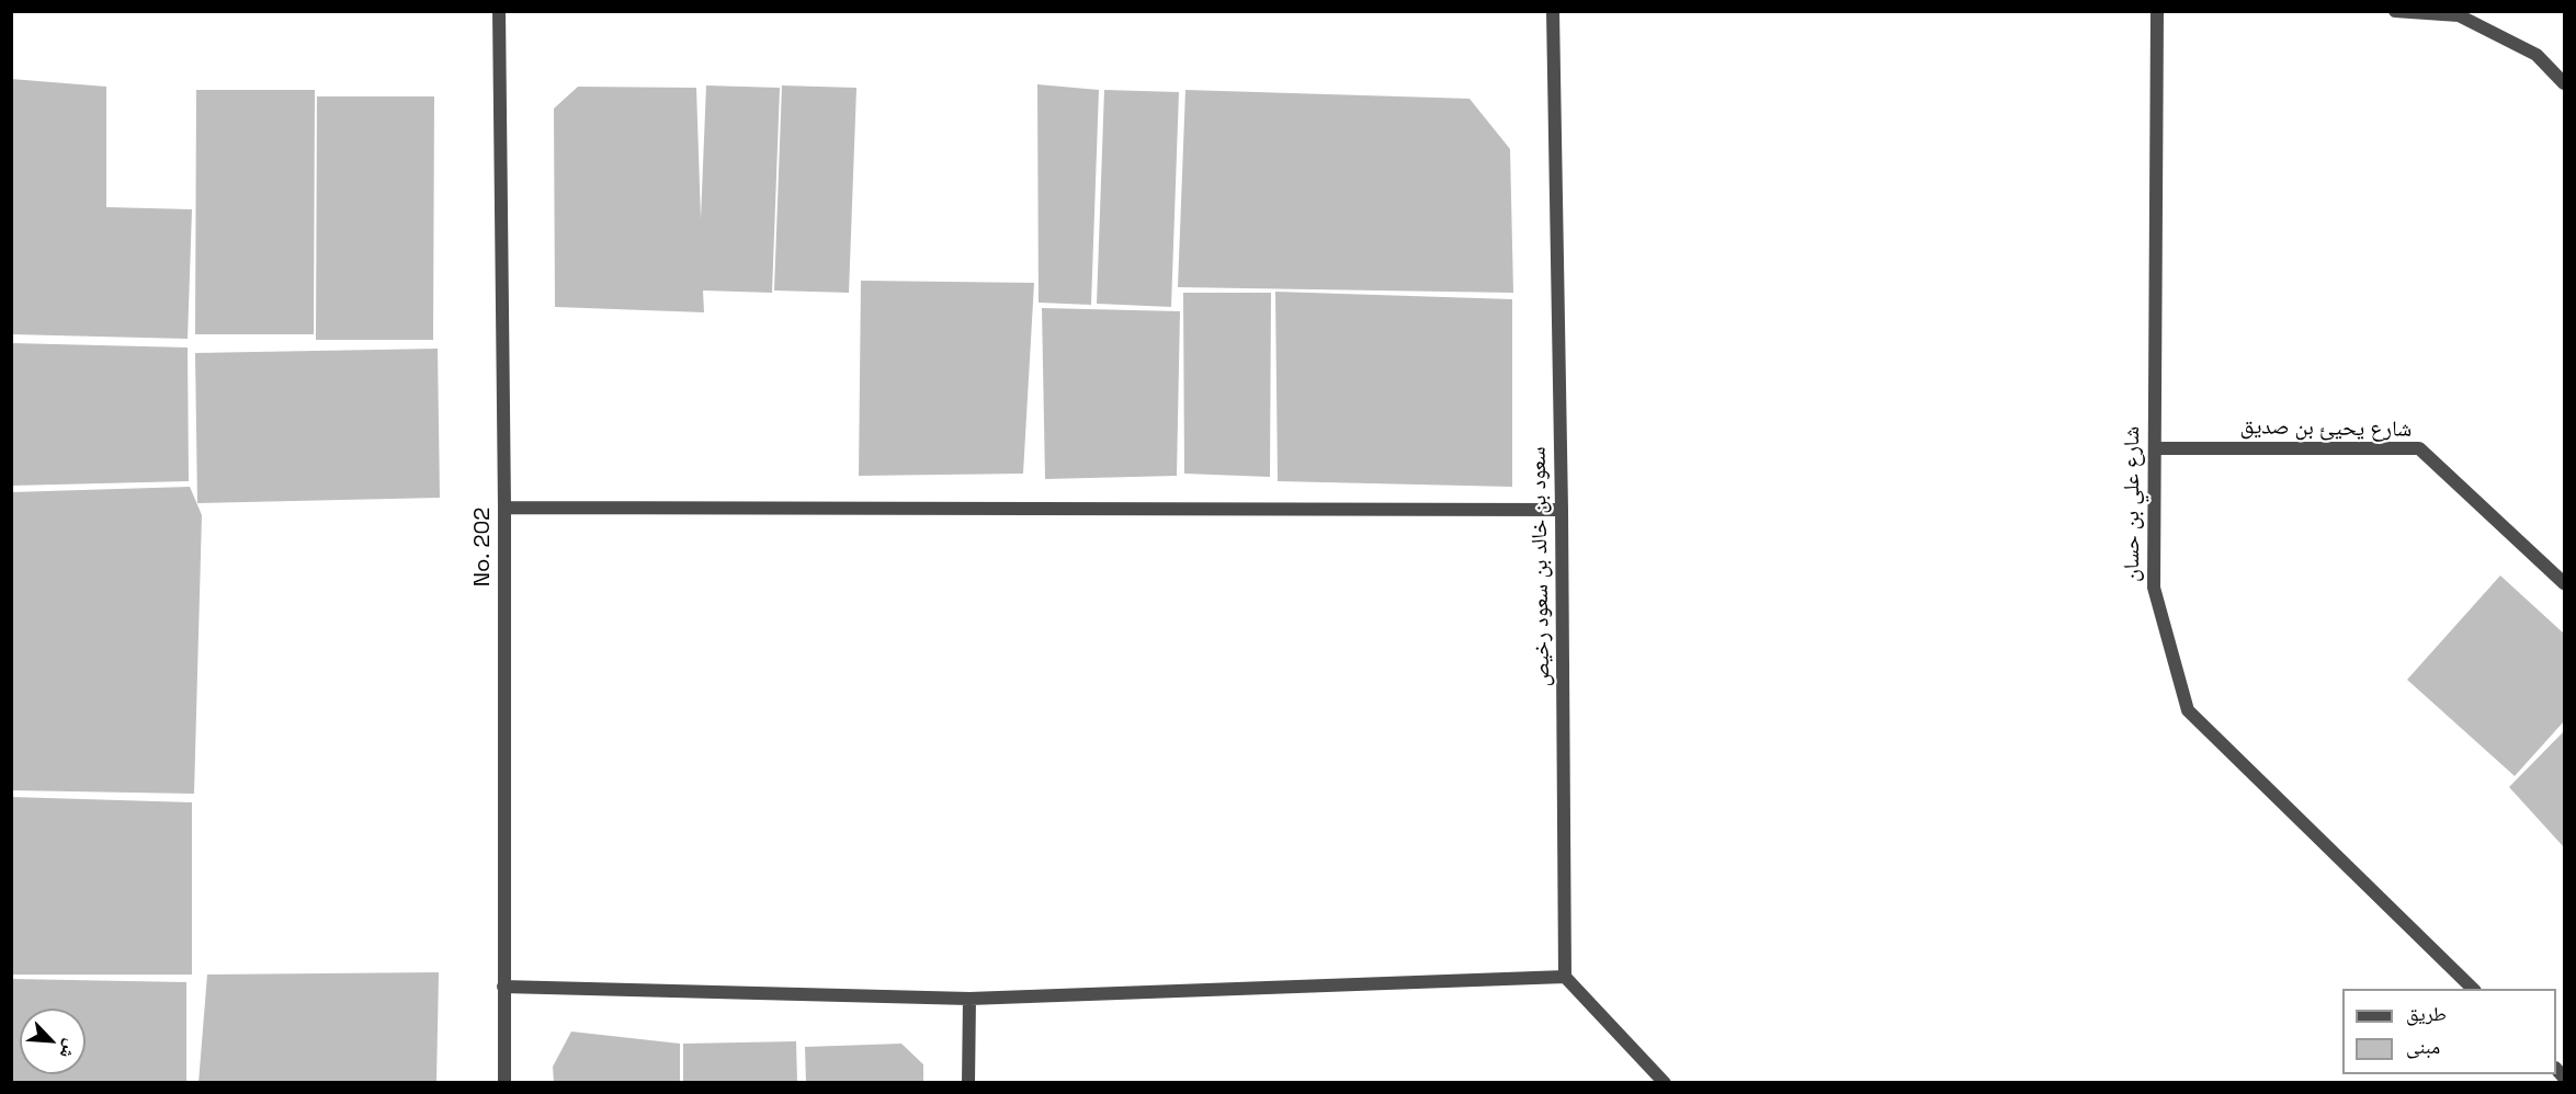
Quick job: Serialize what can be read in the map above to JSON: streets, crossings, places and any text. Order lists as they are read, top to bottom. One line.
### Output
{"streets":{"street":["شارع يحيئ بن صديق","شارع علي بن حسان","No. 202","سعود بن خالد بن سعود رخيص"]},"crossings":[["شارع يحيئ بن صديق","شارع علي بن حسان"]],"legend":["طريق","مبنى"],"north":"bottom right"}
